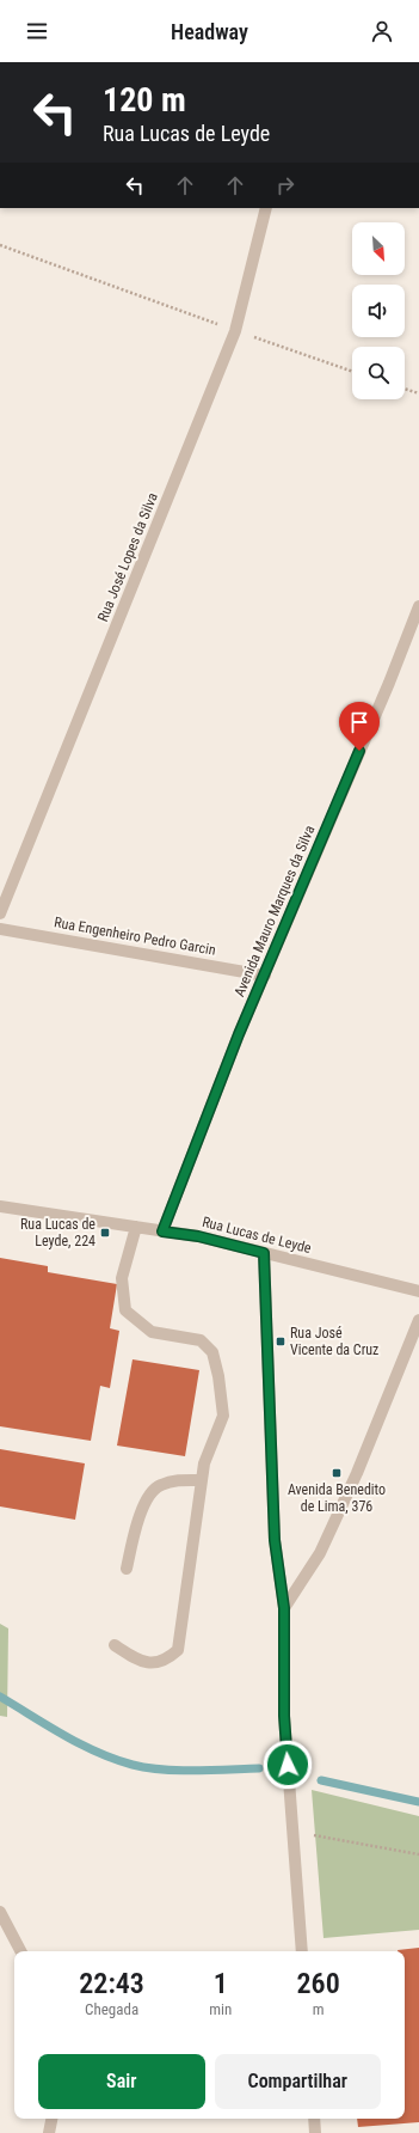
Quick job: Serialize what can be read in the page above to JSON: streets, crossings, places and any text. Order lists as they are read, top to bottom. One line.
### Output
{"streets":{"street":["Rua José Lopes da Silva","Avenida Mauro Marques da Silva","Rua Engenheiro Pedro Garcin","Rua Lucas de Leyde"]},"crossings":[["Avenida Mauro Marques da Silva","Rua Engenheiro Pedro Garcin"],["Avenida Mauro Marques da Silva","Rua Lucas de Leyde"]],"places":{"transit":["Rua Lucas de Leyde, 224","Rua José Vicente da Cruz","Avenida Benedito de Lima, 376"]},"north":"bottom right","page":{"header":"Headway","turn":["120 m","Rua Lucas de Leyde"],"eta":["22:43","Chegada","1","min","260","m"],"buttons":["Sair","Compartilhar"]}}
